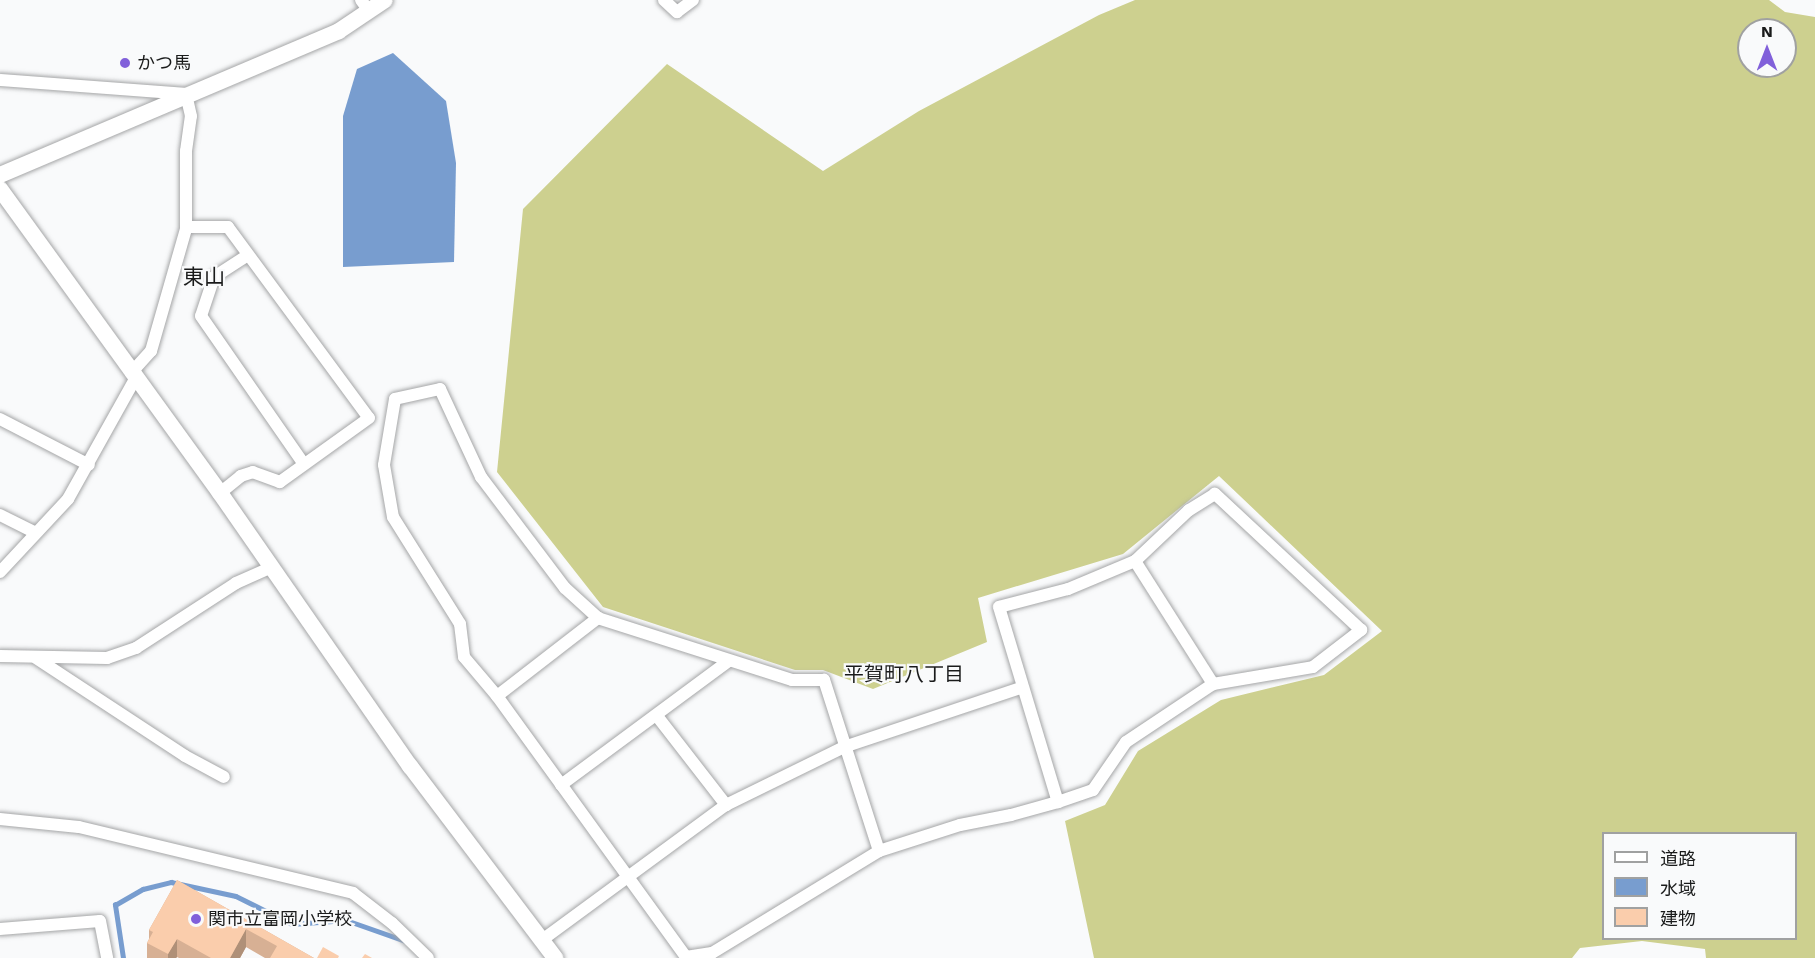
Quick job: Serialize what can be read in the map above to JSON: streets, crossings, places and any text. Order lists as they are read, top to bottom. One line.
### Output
{"districts":["東山","平賀町八丁目"],"places":["かつ馬","関市立富岡小学校"],"legend":["道路","水域","建物"],"north":"top"}
